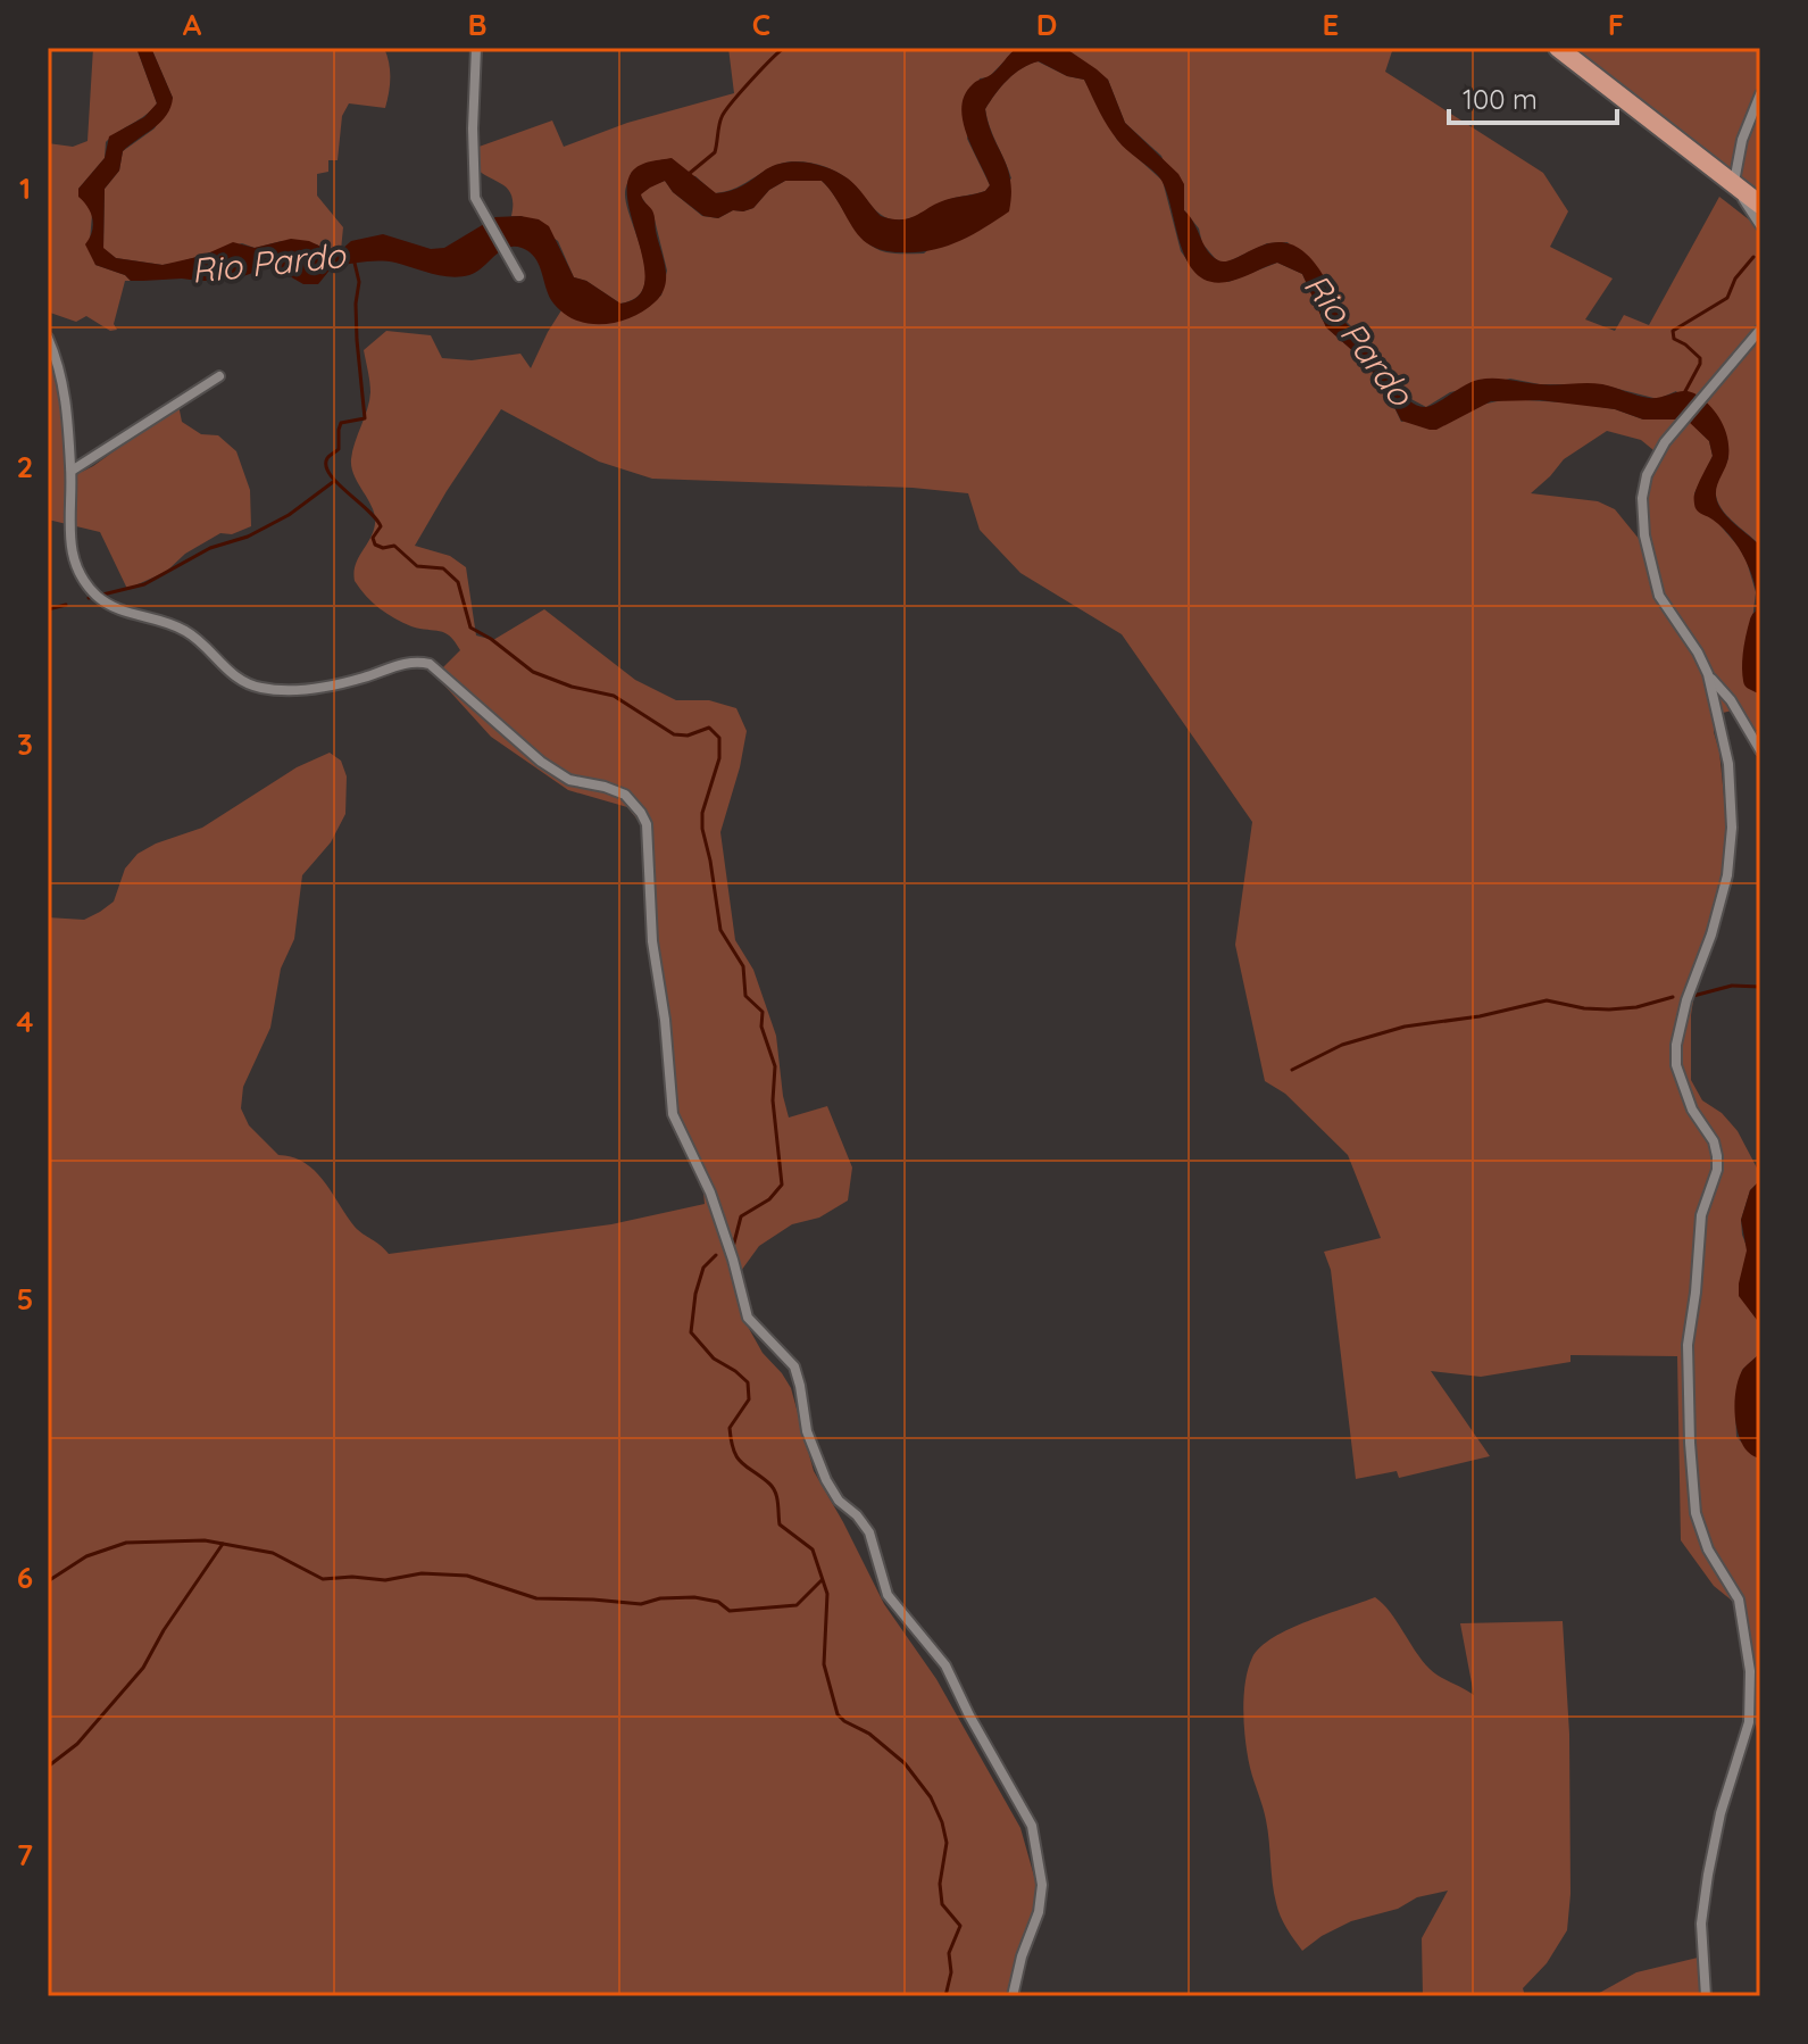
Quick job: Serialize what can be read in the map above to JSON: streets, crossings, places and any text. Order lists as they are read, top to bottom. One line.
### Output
{"water":["Rio Pardo"],"scale_bar":"100 m","grid":{"columns":["A","B","C","D","E","F"],"rows":["1","2","3","4","5","6","7"]}}
